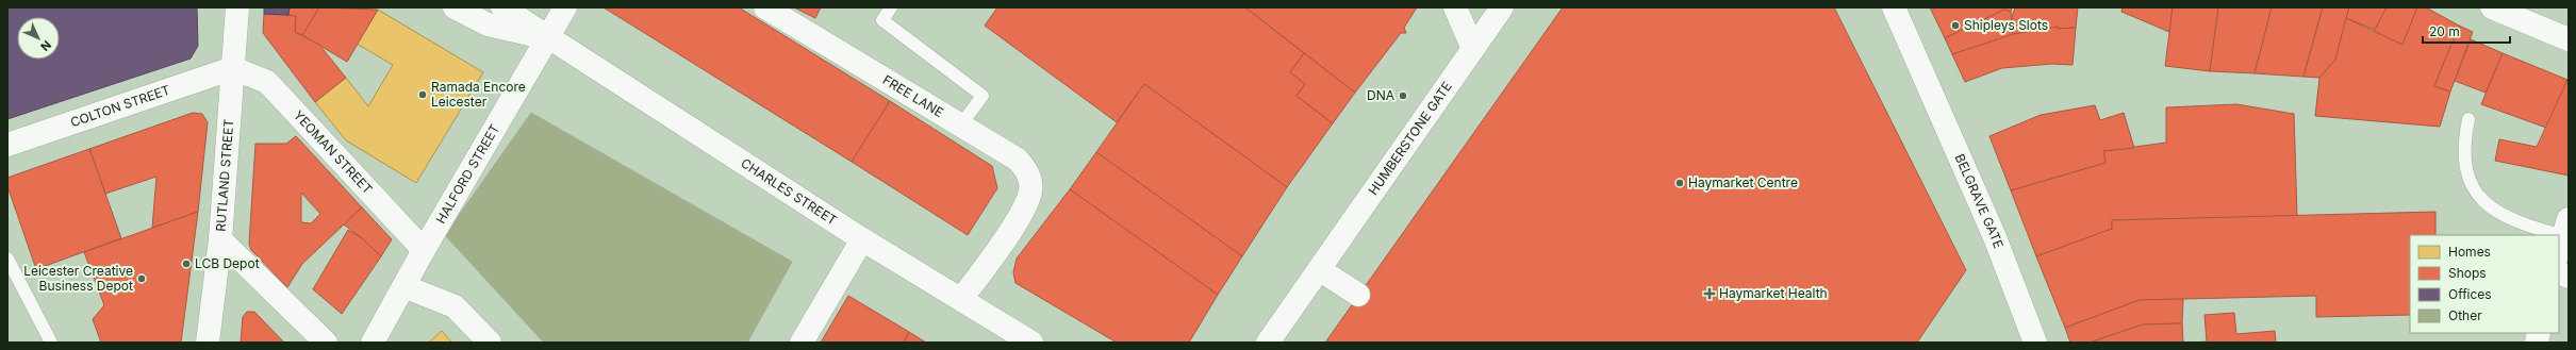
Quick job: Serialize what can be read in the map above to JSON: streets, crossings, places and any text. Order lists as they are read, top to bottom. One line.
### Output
{"streets":{"street":["FREE LANE","COLTON STREET","HUMBERSTONE GATE","YEOMAN STREET","HALFORD STREET","RUTLAND STREET","CHARLES STREET","BELGRAVE GATE"]},"crossings":[["FREE LANE","CHARLES STREET"],["COLTON STREET","YEOMAN STREET"],["COLTON STREET","RUTLAND STREET"],["YEOMAN STREET","HALFORD STREET"],["YEOMAN STREET","RUTLAND STREET"],["HALFORD STREET","CHARLES STREET"]],"places":{"other":["Shipleys Slots","Ramada Encore Leicester","DNA","Haymarket Centre","LCB Depot","Leicester Creative Business Depot"],"health":["Haymarket Health"]},"legend":["Homes","Shops","Offices","Other"],"scale_bar":"20 m","north":"bottom right"}
